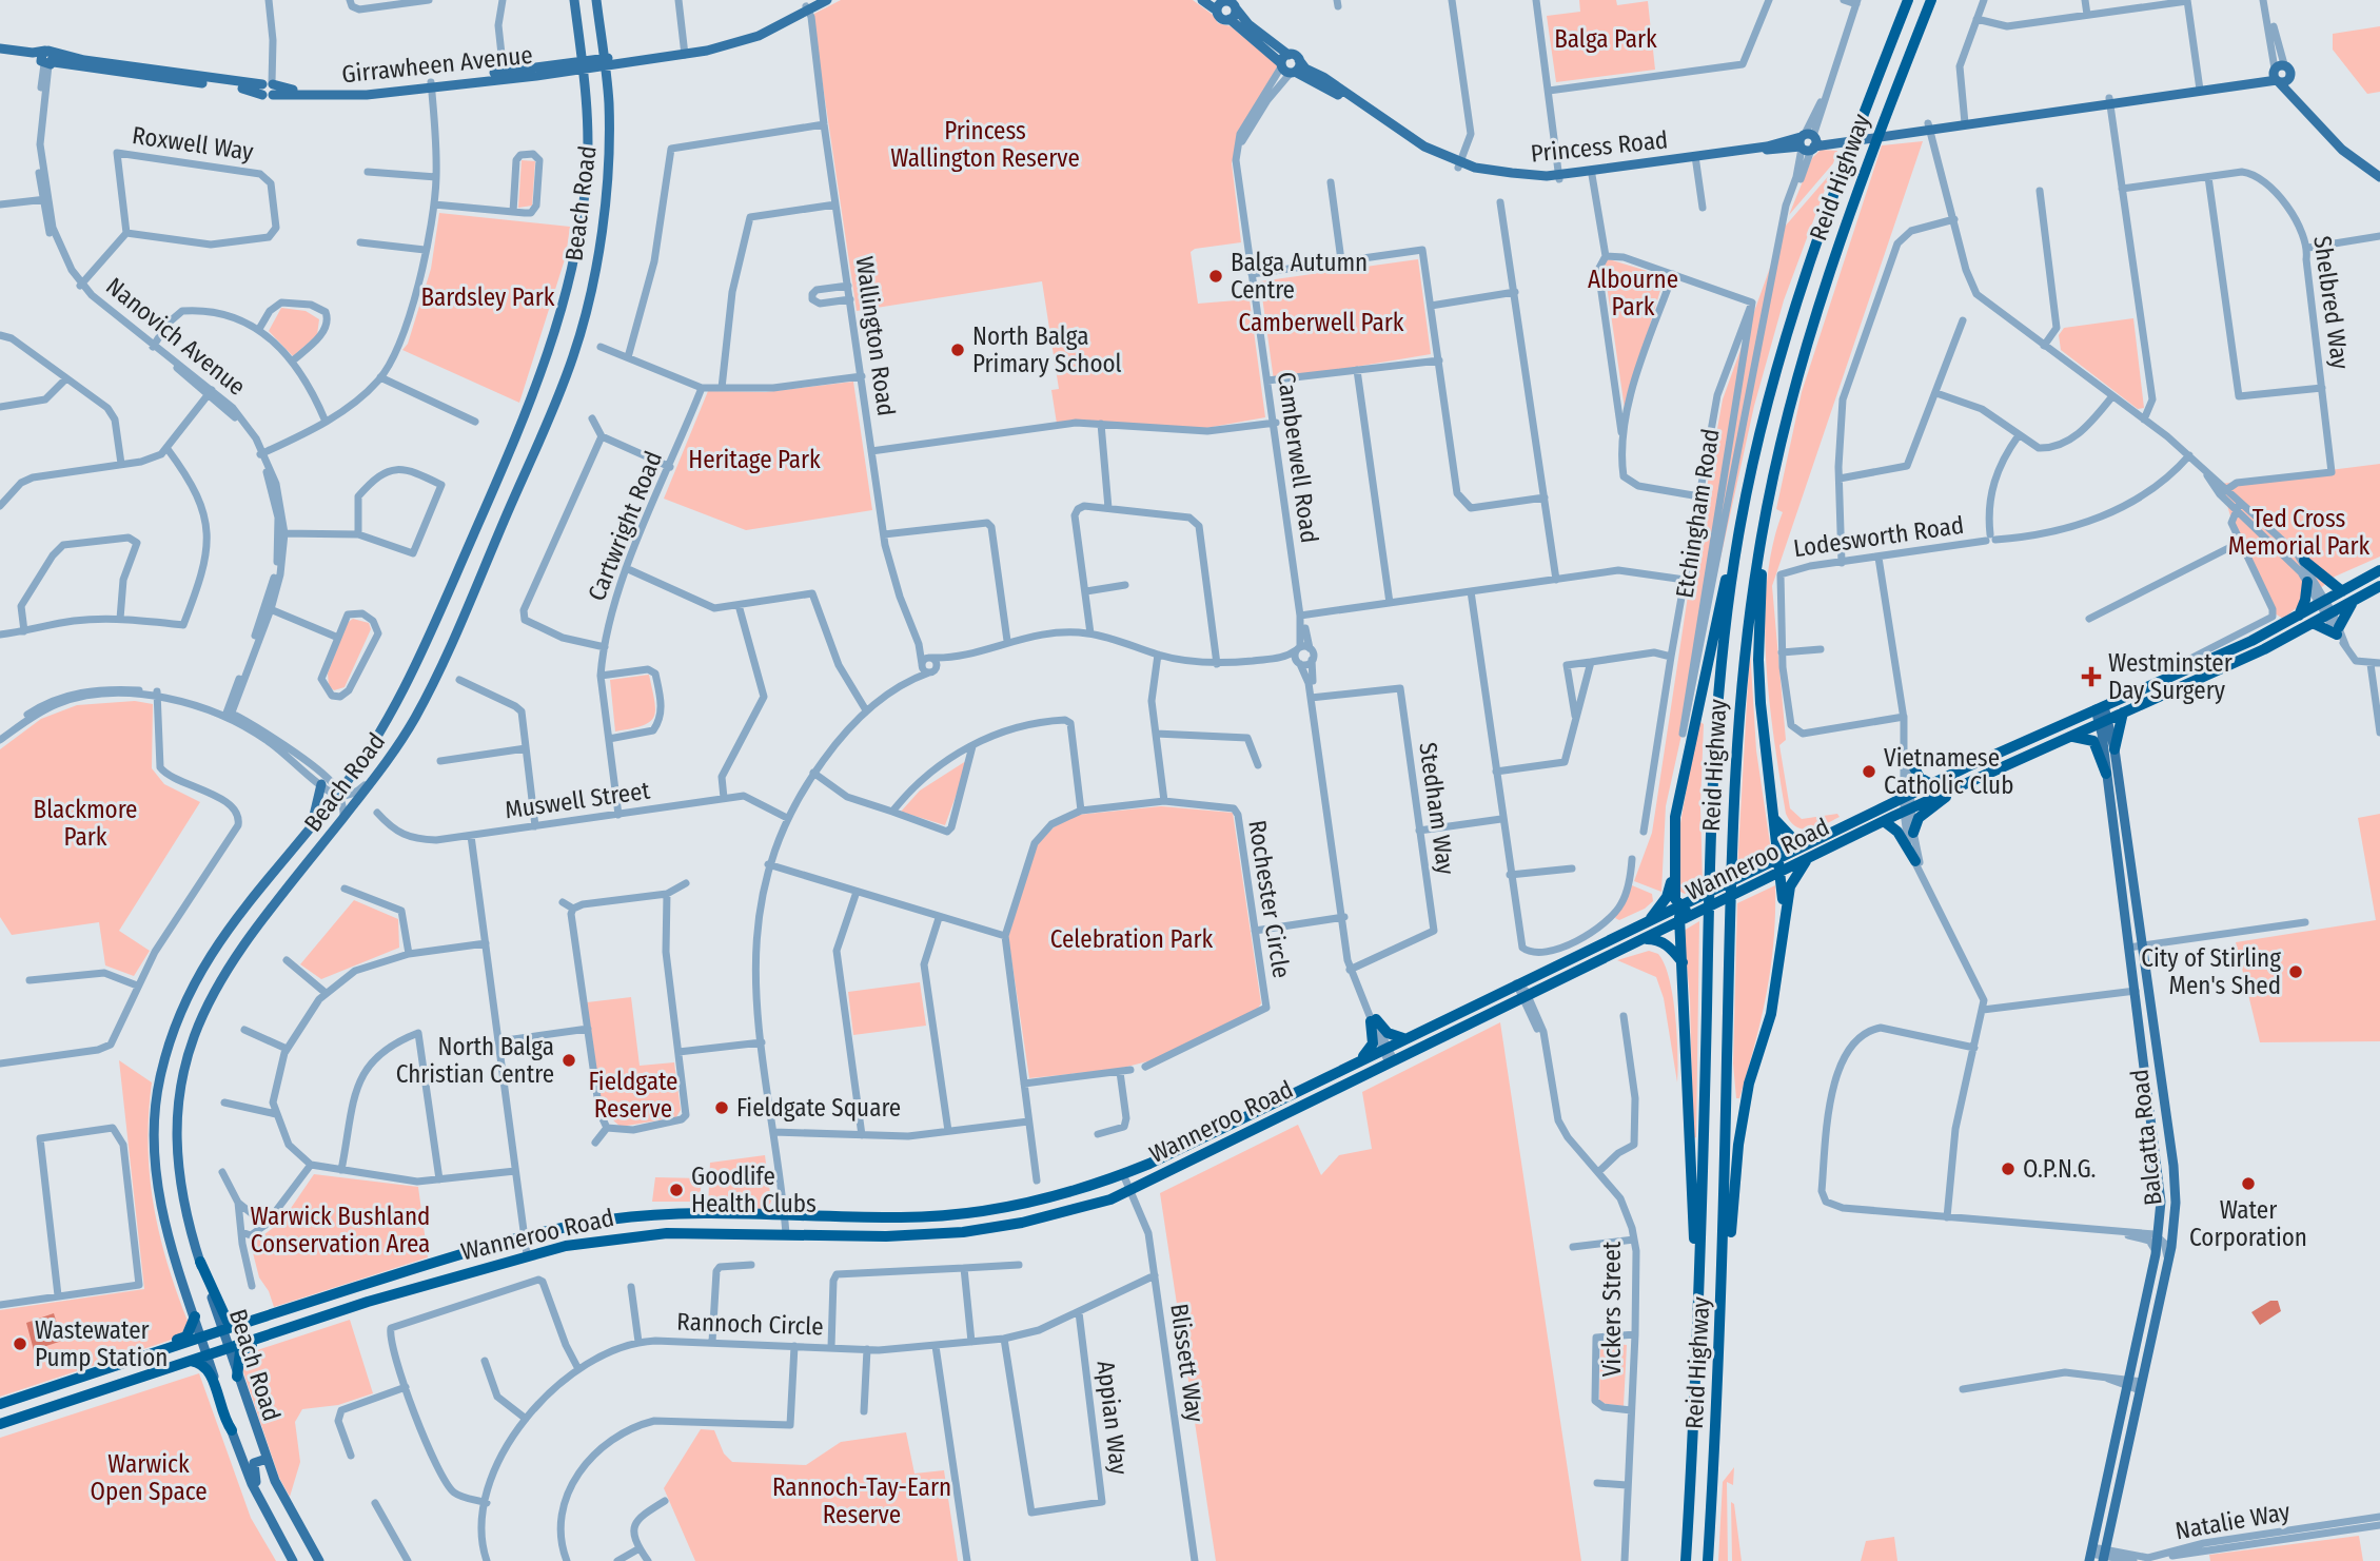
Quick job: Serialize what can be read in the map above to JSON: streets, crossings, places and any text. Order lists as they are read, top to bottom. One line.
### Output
{"streets":{"highway":["Reid Highway","Wanneroo Road"],"main road":["Girrawheen Avenue","Princess Road","Beach Road","Balcatta Road"],"street":["Roxwell Way","Shelbred Way","Nanovich Avenue","Wallington Road","Camberwell Road","Etchingham Road","Cartwright Road","Lodesworth Road","Muswell Street","Stedham Way","Rochester Circle","Vickers Street","Rannoch Circle","Blissett Way","Appian Way","Natalie Way"]},"crossings":[["Girrawheen Avenue","Beach Road"],["Girrawheen Avenue","Nanovich Avenue"],["Princess Road","Camberwell Road"],["Princess Road","Etchingham Road"],["Beach Road","Wanneroo Road"],["Cartwright Road","Muswell Street"],["Wanneroo Road","Balcatta Road"],["Wanneroo Road","Vickers Street"],["Wanneroo Road","Blissett Way"],["Balcatta Road","Natalie Way"],["Rannoch Circle","Blissett Way"],["Rannoch Circle","Appian Way"]],"parks":["Balga Park","Princess Wallington Reserve","Albourne Park","Bardsley Park","Camberwell Park","Heritage Park","Ted Cross Memorial Park","Blackmore Park","Celebration Park","Fieldgate Reserve","Warwick Bushland Conservation Area","Warwick Open Space","Rannoch-Tay-Earn Reserve"],"places":{"other":["Balga Autumn Centre","North Balga Primary School","Vietnamese Catholic Club","City of Stirling Men's Shed","North Balga Christian Centre","Fieldgate Square","O.P.N.G.","Water Corporation","Goodlife Health Clubs","Wastewater Pump Station"],"health":["Westminster Day Surgery"]}}
